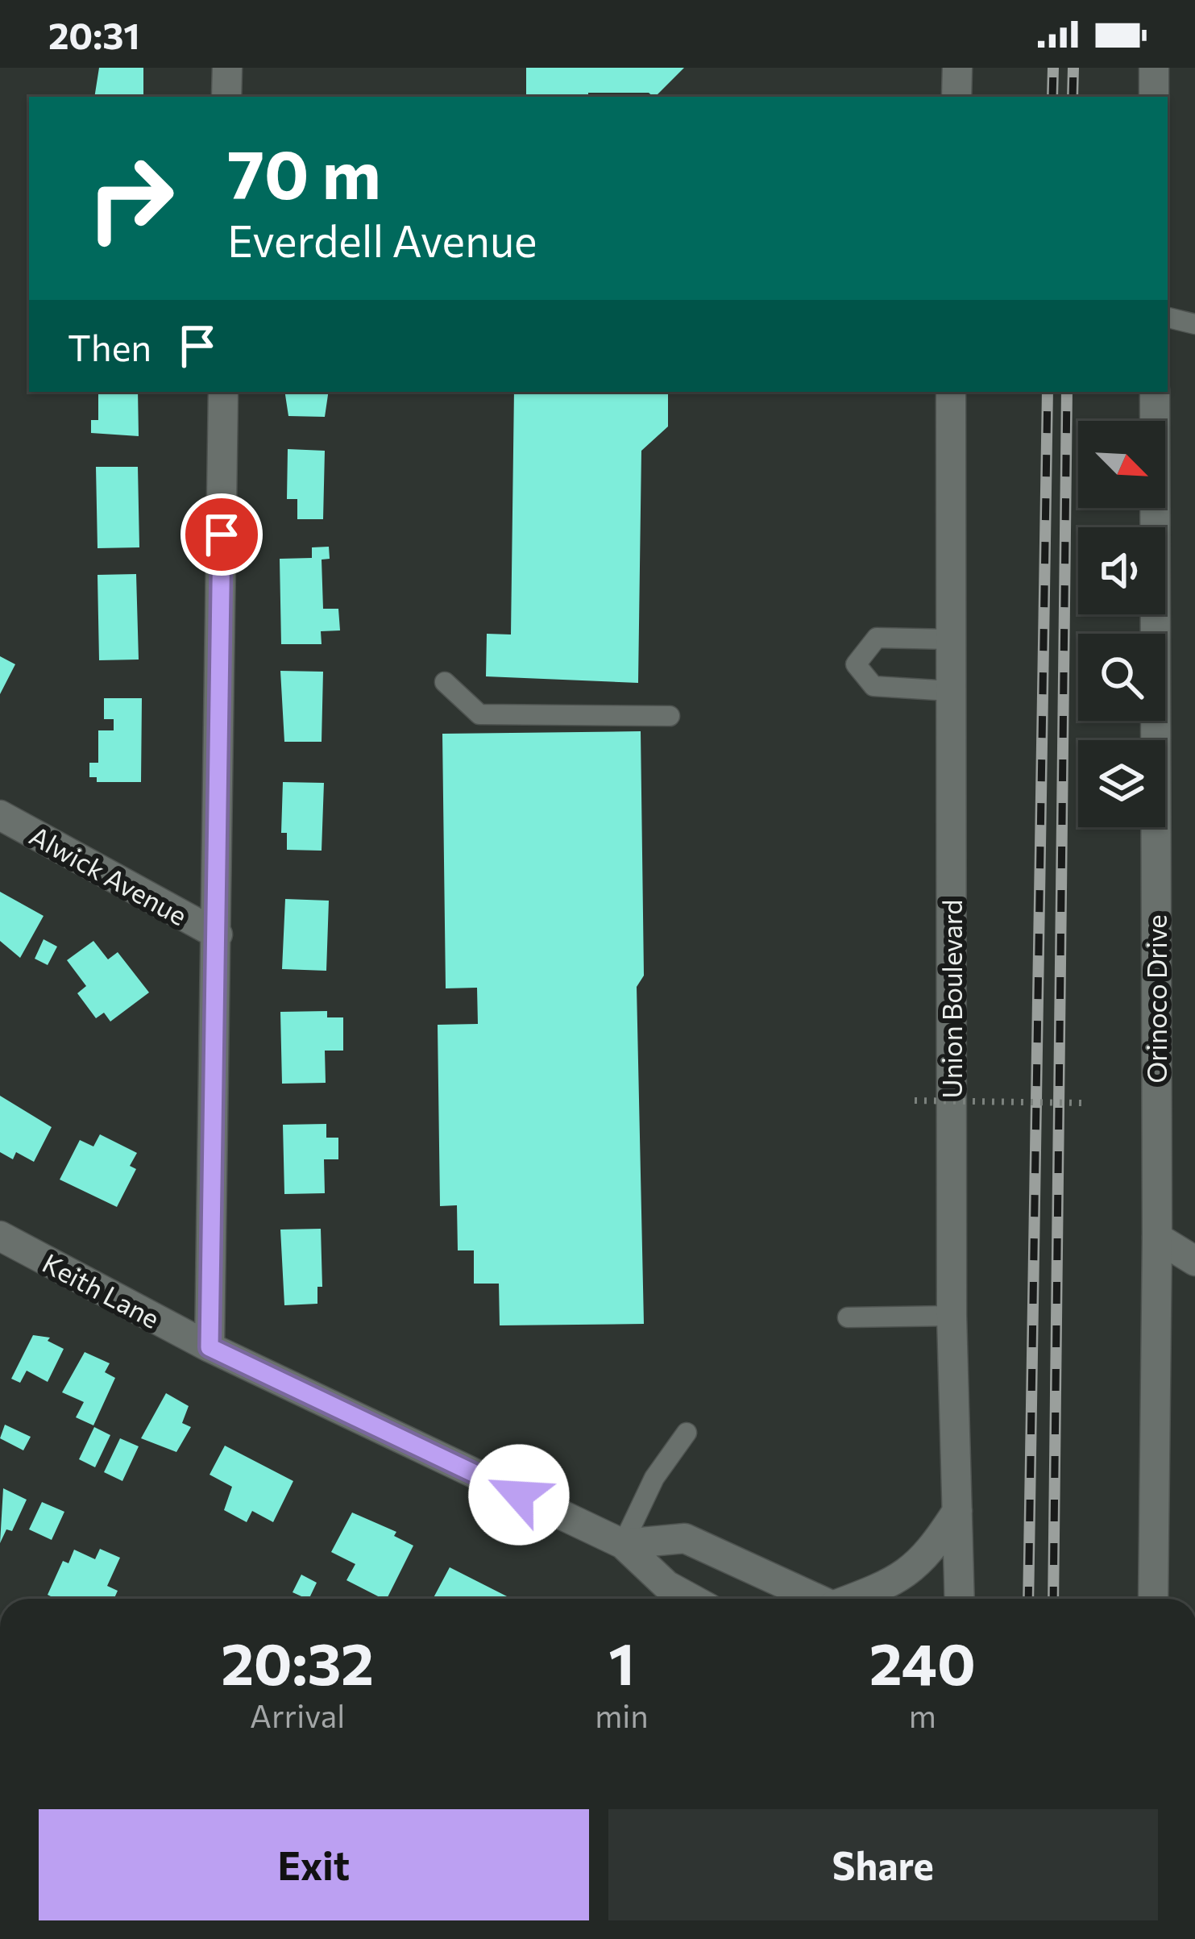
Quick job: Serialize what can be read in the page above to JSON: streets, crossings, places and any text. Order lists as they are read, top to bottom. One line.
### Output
{"streets":{"street":["Alwick Avenue","Union Boulevard","Orinoco Drive","Keith Lane"]},"north":"bottom right","page":{"status":"20:31","turn":["70 m","Everdell Avenue"],"then":"Then","eta":["20:32","Arrival","1","min","240","m"],"buttons":["Exit","Share"]}}
